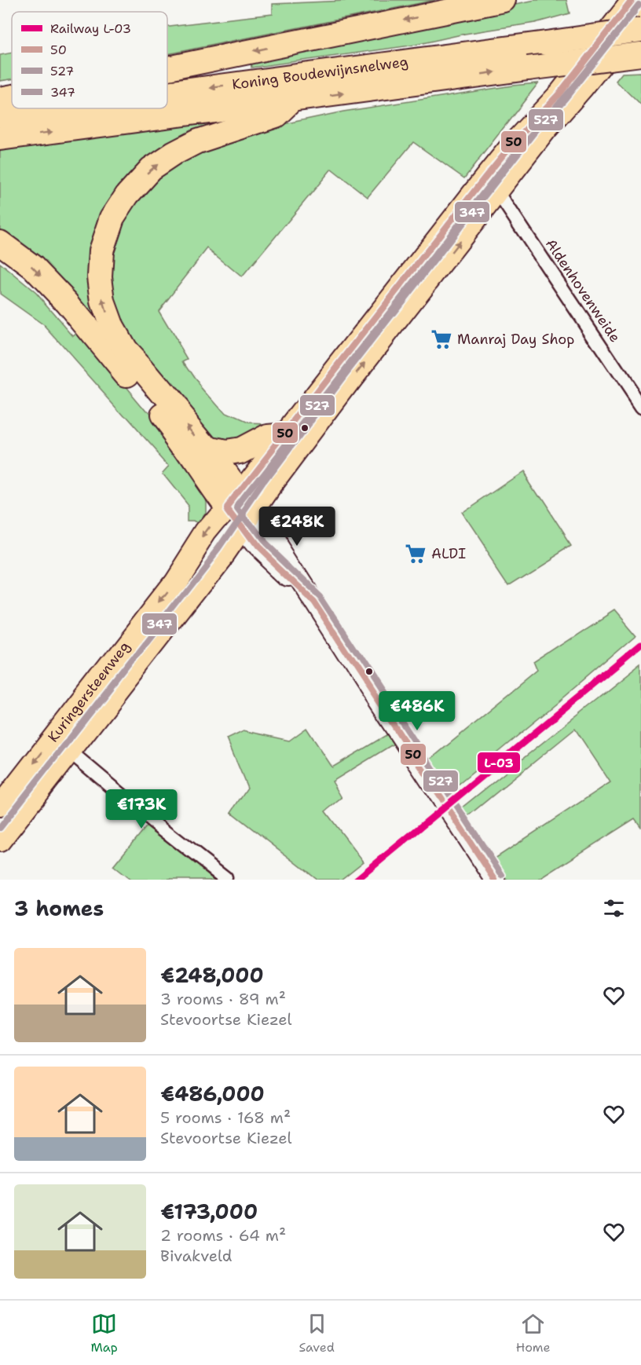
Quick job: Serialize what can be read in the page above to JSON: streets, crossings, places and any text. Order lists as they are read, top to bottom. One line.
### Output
{"streets":{"highway":["Koning Boudewijnsnelweg"],"main road":["Kuringersteenweg"],"street":["Aldenhovenweide"]},"crossings":[["Aldenhovenweide","Kuringersteenweg"]],"places":{"supermarket":["Manraj Day Shop","ALDI"]},"lines":["transit line 50","transit line 527","transit line 347","rail line L-03"],"legend":["Railway L-03","50","527","347"],"page":{"price":["€248K","€486K","€173K"],"heading":"3 homes","list":[{"name":"€248,000","note":"3 rooms · 89 m² · Stevoortse Kiezel"},{"name":"€486,000","note":"5 rooms · 168 m² · Stevoortse Kiezel"},{"name":"€173,000","note":"2 rooms · 64 m² · Bivakveld"}],"tabs":["Map","Saved","Home"]}}
